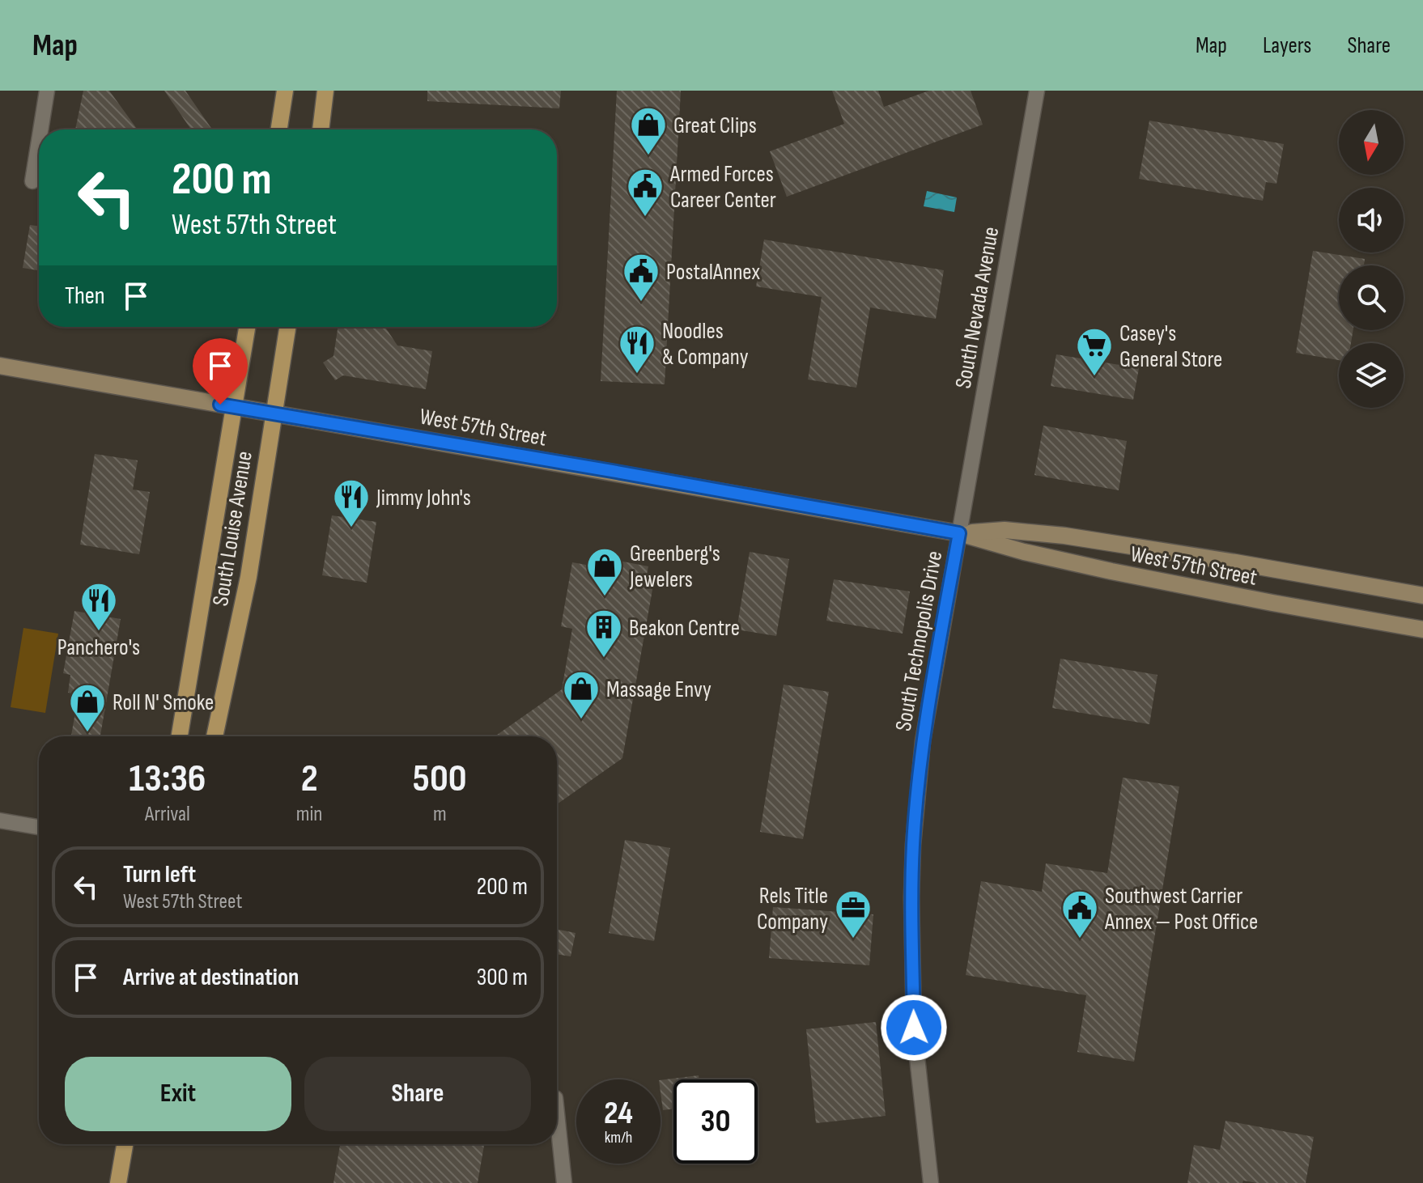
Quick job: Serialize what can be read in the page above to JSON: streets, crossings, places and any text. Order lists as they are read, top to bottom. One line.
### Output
{"streets":{"main road":["West 57th Street","South Louise Avenue"],"street":["South Nevada Avenue","South Technopolis Drive"]},"crossings":[["South Nevada Avenue","West 57th Street"],["South Nevada Avenue","South Technopolis Drive"],["West 57th Street","South Louise Avenue"],["West 57th Street","South Technopolis Drive"]],"places":{"shop":["Great Clips","Greenberg's Jewelers","Massage Envy","Roll N' Smoke"],"public building":["Armed Forces Career Center","PostalAnnex","Southwest Carrier Annex — Post Office"],"restaurant":["Noodles & Company","Jimmy John's","Panchero's"],"supermarket":["Casey's General Store"],"building":["Beakon Centre"],"office":["Rels Title Company"]},"north":"bottom","page":{"header":"Map","nav":["Map","Layers","Share"],"turn":["200 m","West 57th Street"],"then":"Then","eta":["13:36","Arrival","2","min","500","m"],"list":[{"name":"Turn left","note":"West 57th Street","value":"200 m"},{"name":"Arrive at destination","value":"300 m"}],"buttons":["Exit","Share"],"speed":"24 km/h","limit":"30"}}
